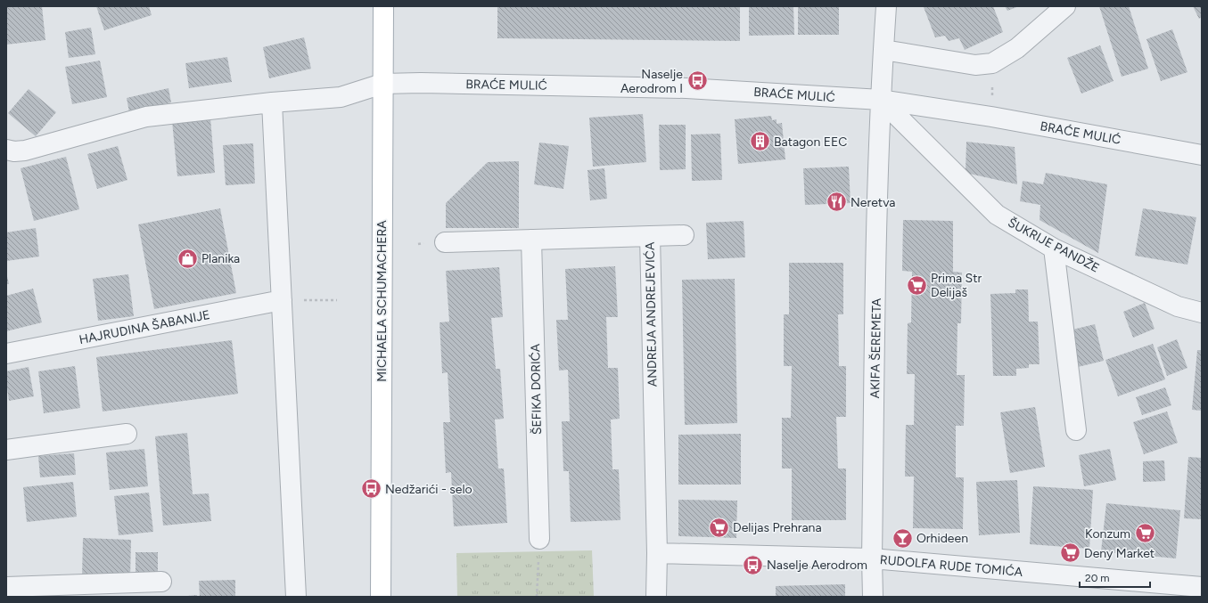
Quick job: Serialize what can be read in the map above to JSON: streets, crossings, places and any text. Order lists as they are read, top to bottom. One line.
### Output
{"streets":{"main road":["MICHAELA SCHUMACHERA"],"street":["BRAĆE MULIĆ","ŠUKRIJE PANDŽE","ANDREJA ANDREJEVIĆA","HAJRUDINA ŠABANIJE","AKIFA ŠEREMETA","ŠEFIKA DORIĆA","RUDOLFA RUDE TOMIĆA"]},"crossings":[["BRAĆE MULIĆ","ŠUKRIJE PANDŽE"],["BRAĆE MULIĆ","MICHAELA SCHUMACHERA"],["BRAĆE MULIĆ","AKIFA ŠEREMETA"],["ŠUKRIJE PANDŽE","AKIFA ŠEREMETA"],["ANDREJA ANDREJEVIĆA","ŠEFIKA DORIĆA"],["ANDREJA ANDREJEVIĆA","RUDOLFA RUDE TOMIĆA"],["AKIFA ŠEREMETA","RUDOLFA RUDE TOMIĆA"]],"places":{"bus stop":["Naselje Aerodrom I","Nedžarići - selo","Naselje Aerodrom"],"building":["Batagon EEC"],"restaurant":["Neretva"],"shop":["Planika"],"supermarket":["Prima Str Delijaš","Delijas Prehrana","Konzum","Deny Market"],"bar":["Orhideen"]},"scale_bar":"20 m"}
